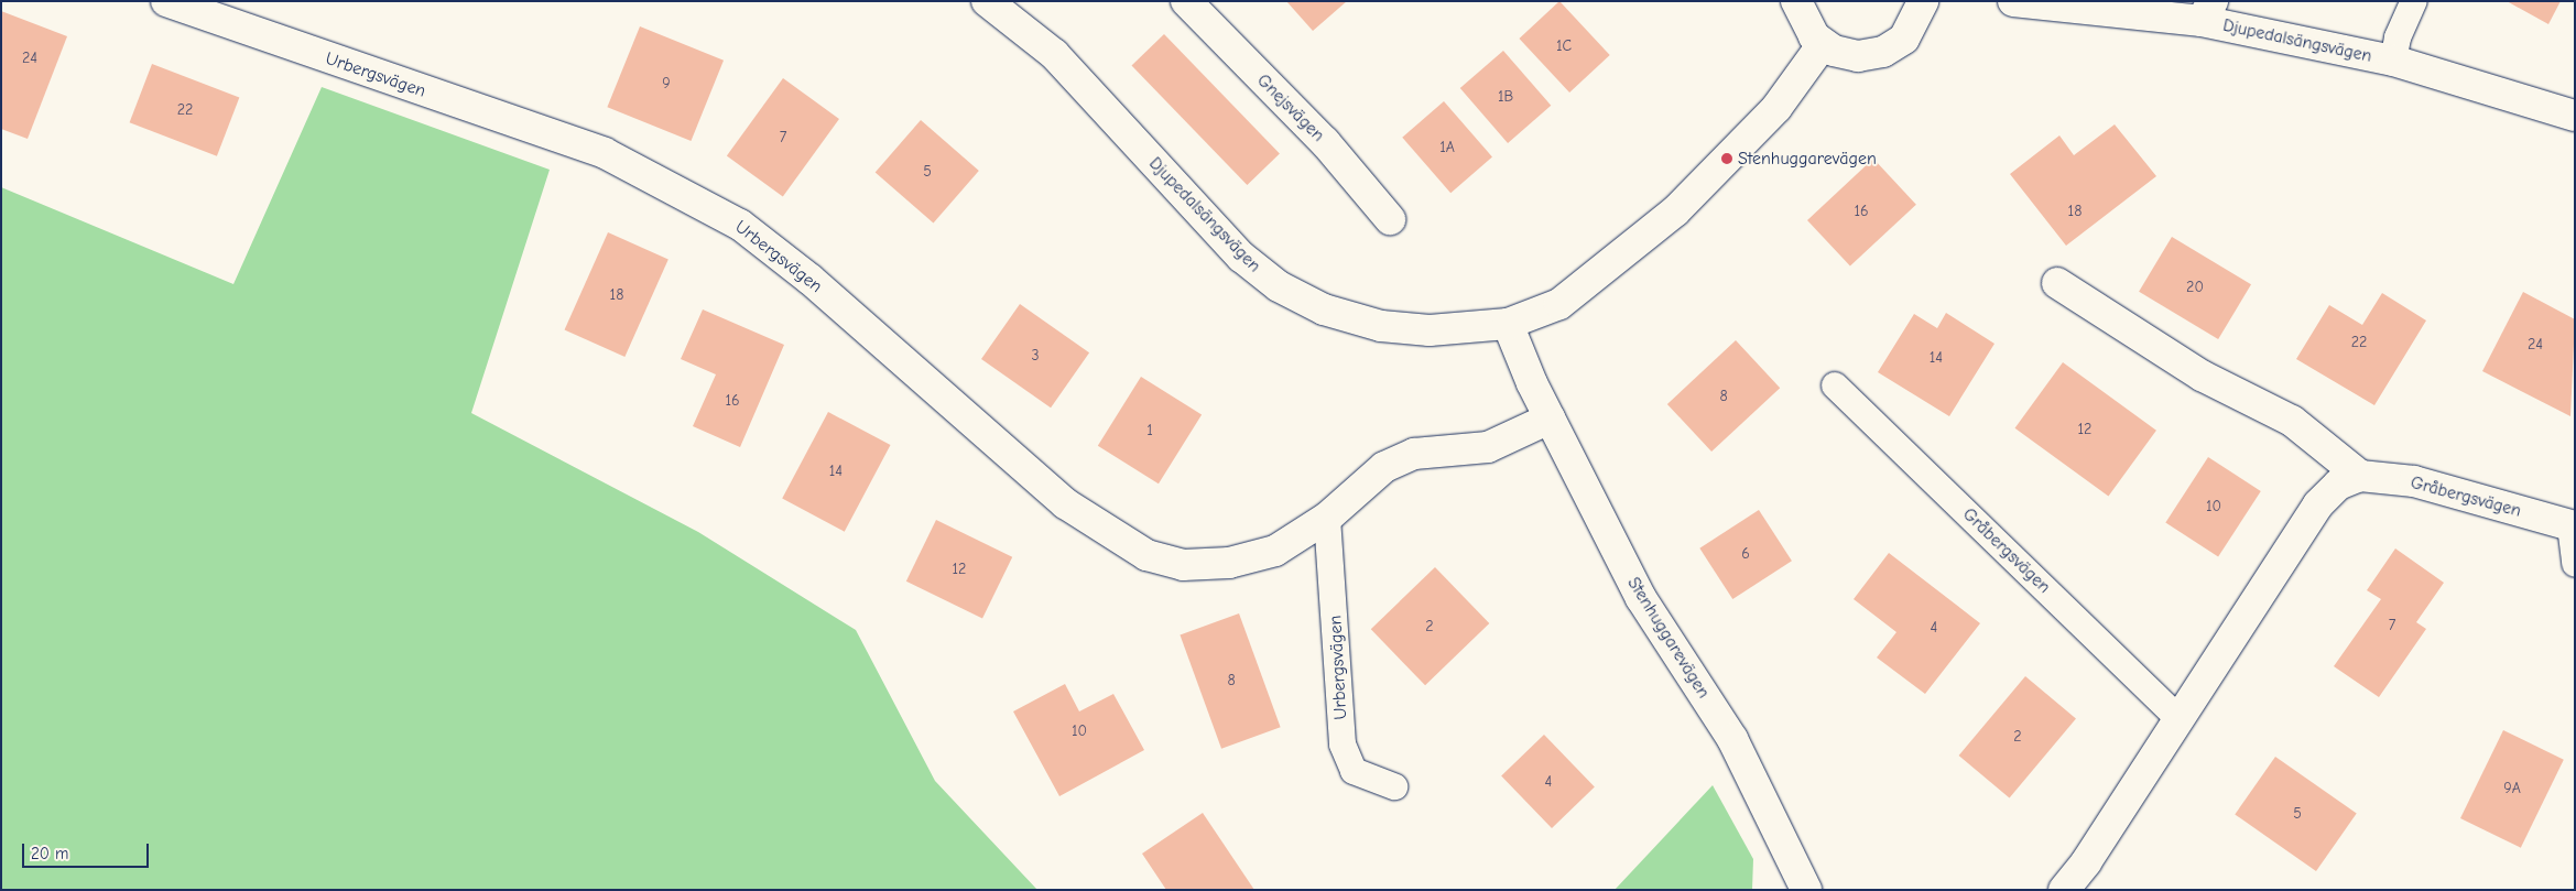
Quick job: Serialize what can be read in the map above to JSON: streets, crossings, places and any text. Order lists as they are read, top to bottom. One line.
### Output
{"streets":{"street":["Djupedalsängsvägen","Urbergsvägen","Gnejsvägen","Gråbergsvägen","Stenhuggarevägen"]},"crossings":[["Djupedalsängsvägen","Stenhuggarevägen"],["Urbergsvägen","Stenhuggarevägen"]],"places":["Stenhuggarevägen"],"house_numbers":["1C","24","9","1B","22","7","1A","5","16","18","20","18","22","24","3","14","8","16","12","1","14","10","6","12","7","2","4","8","10","2","4","9A","5"],"scale_bar":"20 m"}
